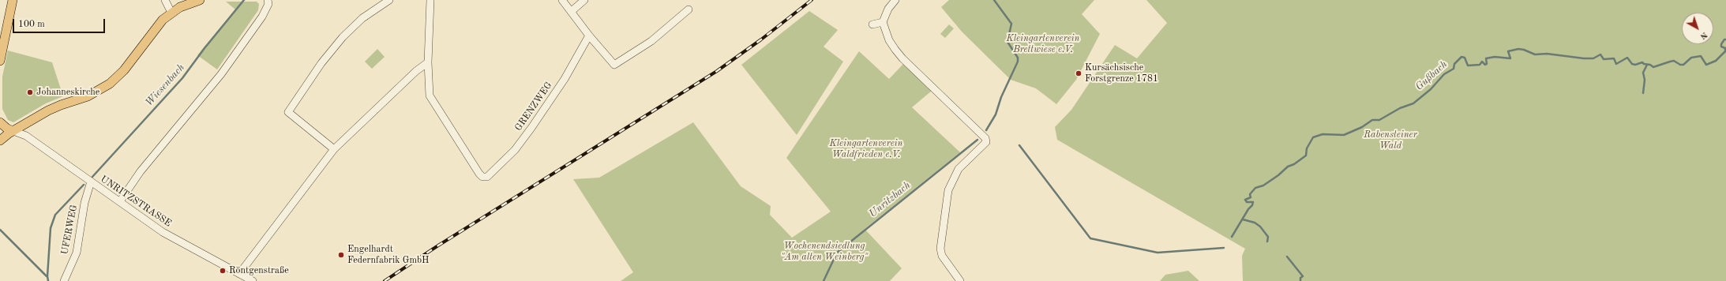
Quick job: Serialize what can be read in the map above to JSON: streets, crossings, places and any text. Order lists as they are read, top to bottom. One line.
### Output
{"streets":{"street":["GRENZWEG","UNRITZSTRASSE","UFERWEG"]},"crossings":[["UNRITZSTRASSE","UFERWEG"]],"water":["Gußbach","Wiesenbach","Unritzbach"],"parks":["Kleingartenverein Brettwiese e.V.","Rabensteiner Wald","Kleingartenverein Waldfrieden e.V.","Wochenendsiedlung \"Am alten Weinberg\""],"places":["Kursächsische Forstgrenze 1781","Johanneskirche","Engelhardt Federnfabrik GmbH","Röntgenstraße"],"scale_bar":"100 m","north":"bottom right"}
